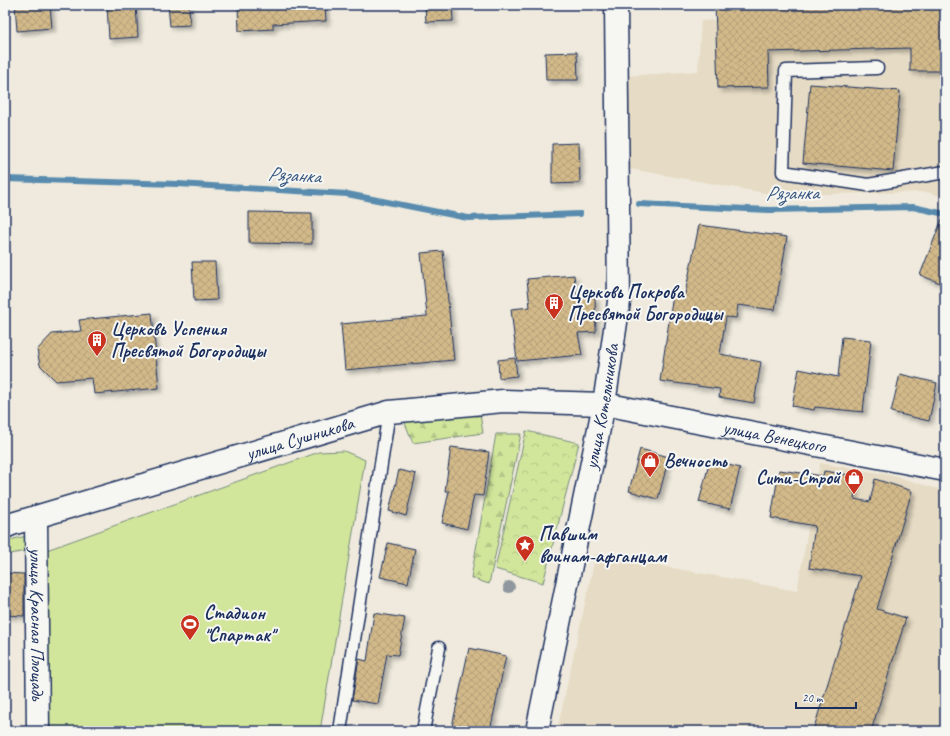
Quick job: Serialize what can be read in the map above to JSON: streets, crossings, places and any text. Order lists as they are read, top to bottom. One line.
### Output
{"streets":{"street":["улица Котельникова","улица Венецкого","улица Сушникова","улица Красная Площадь"]},"crossings":[["улица Котельникова","улица Венецкого"],["улица Котельникова","улица Сушникова"],["улица Венецкого","улица Сушникова"],["улица Сушникова","улица Красная Площадь"]],"water":["Рязанка"],"places":{"building":["Церковь Покрова Пресвятой Богородицы","Церковь Успения Пресвятой Богородицы"],"shop":["Вечность","Сити-Строй"],"place":["Павшим воинам-афганцам"],"sports":["Стадион \"Спартак\""]},"scale_bar":"20 m"}
